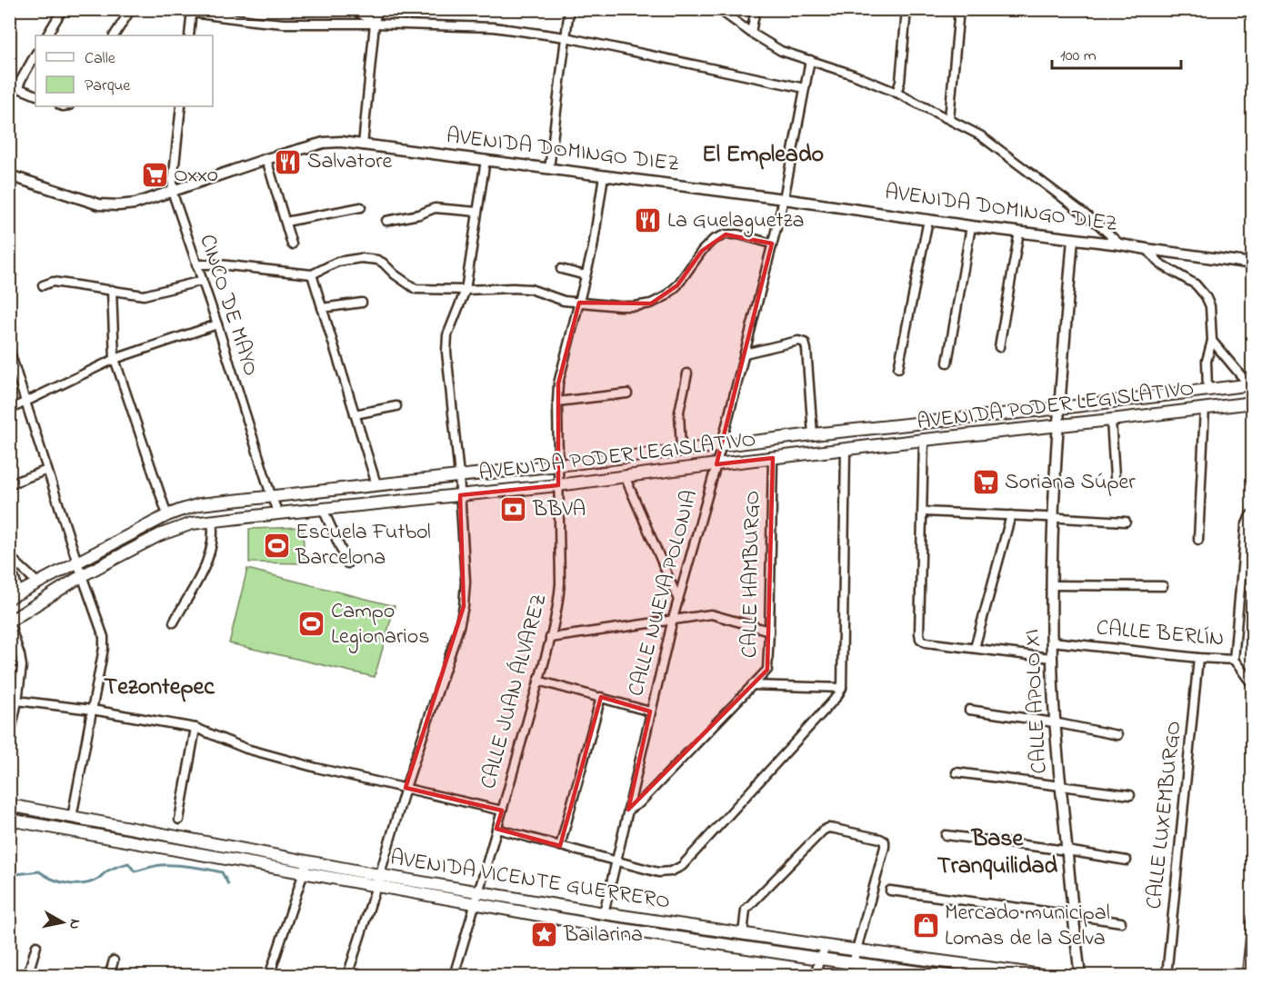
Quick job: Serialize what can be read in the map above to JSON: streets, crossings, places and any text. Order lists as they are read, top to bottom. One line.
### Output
{"streets":{"main road":["AVENIDA PODER LEGISLATIVO","AVENIDA VICENTE GUERRERO"],"street":["AVENIDA DOMINGO DIEZ","CINCO DE MAYO","CALLE HAMBURGO","CALLE NUEVA POLONIA","CALLE BERLÍN","CALLE JUAN ÁLVAREZ","CALLE APOLO XI","CALLE LUXEMBURGO"]},"crossings":[["AVENIDA DOMINGO DIEZ","CINCO DE MAYO"],["AVENIDA DOMINGO DIEZ","CALLE NUEVA POLONIA"],["AVENIDA DOMINGO DIEZ","CALLE JUAN ÁLVAREZ"],["AVENIDA DOMINGO DIEZ","CALLE APOLO XI"],["CINCO DE MAYO","AVENIDA PODER LEGISLATIVO"],["AVENIDA PODER LEGISLATIVO","CALLE HAMBURGO"],["AVENIDA PODER LEGISLATIVO","CALLE NUEVA POLONIA"],["AVENIDA PODER LEGISLATIVO","CALLE JUAN ÁLVAREZ"],["AVENIDA PODER LEGISLATIVO","CALLE APOLO XI"],["CALLE HAMBURGO","CALLE NUEVA POLONIA"],["CALLE NUEVA POLONIA","AVENIDA VICENTE GUERRERO"],["CALLE BERLÍN","CALLE APOLO XI"],["CALLE BERLÍN","CALLE LUXEMBURGO"],["CALLE JUAN ÁLVAREZ","AVENIDA VICENTE GUERRERO"]],"districts":["El Empleado","Tezontepec","Base Tranquilidad"],"places":{"restaurant":["Salvatore","La Guelaguetza"],"supermarket":["Oxxo","Soriana Súper"],"bank":["BBVA"],"sports":["Escuela Futbol Barcelona","Campo Legionarios"],"shop":["Mercado municipal Lomas de la Selva"],"place":["Bailarina"]},"legend":["Calle","Parque"],"scale_bar":"100 m","north":"right"}
